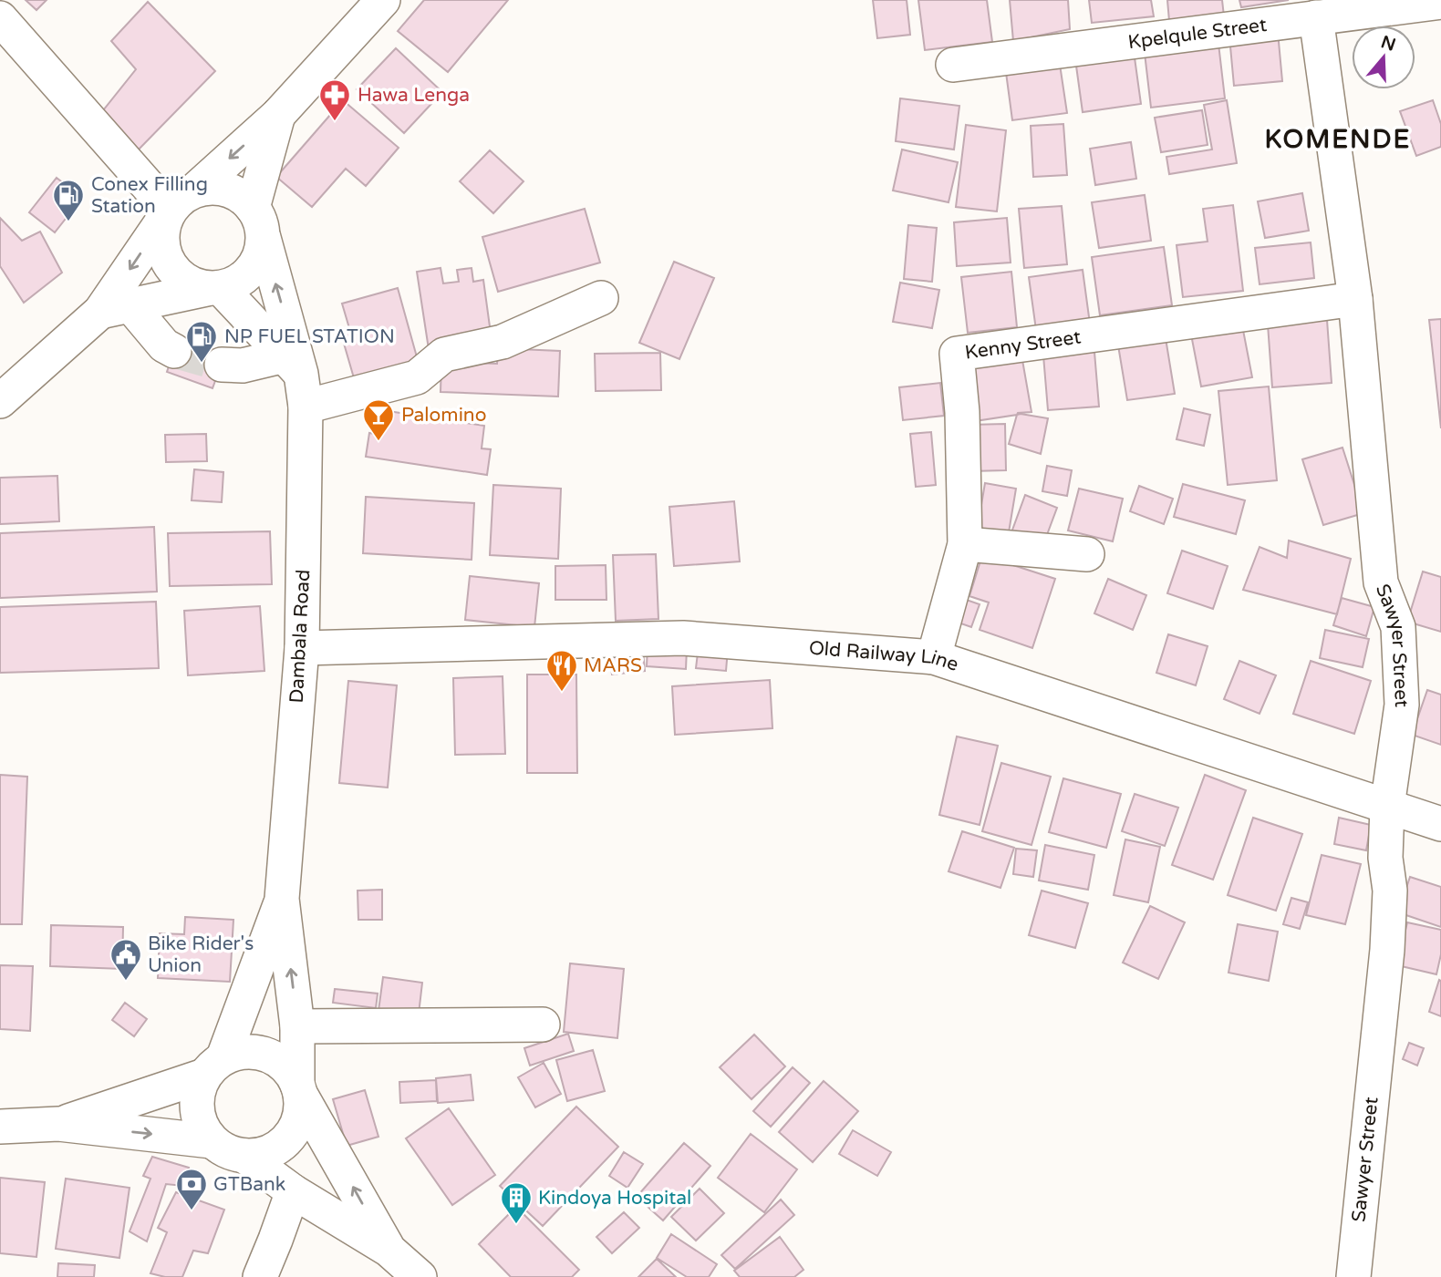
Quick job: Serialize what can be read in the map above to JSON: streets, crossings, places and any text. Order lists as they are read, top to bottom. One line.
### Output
{"streets":{"street":["Kpelqule Street","Kenny Street","Dambala Road","Sawyer Street","Old Railway Line"]},"crossings":[["Kpelqule Street","Sawyer Street"],["Kenny Street","Sawyer Street"],["Kenny Street","Old Railway Line"],["Dambala Road","Old Railway Line"],["Sawyer Street","Old Railway Line"]],"districts":["KOMENDE"],"places":{"pharmacy":["Hawa Lenga"],"fuel station":["Conex Filling Station","NP FUEL STATION"],"bar":["Palomino"],"restaurant":["MARS"],"public building":["Bike Rider's Union"],"bank":["GTBank"],"building":["Kindoya Hospital"]},"north":"top"}
